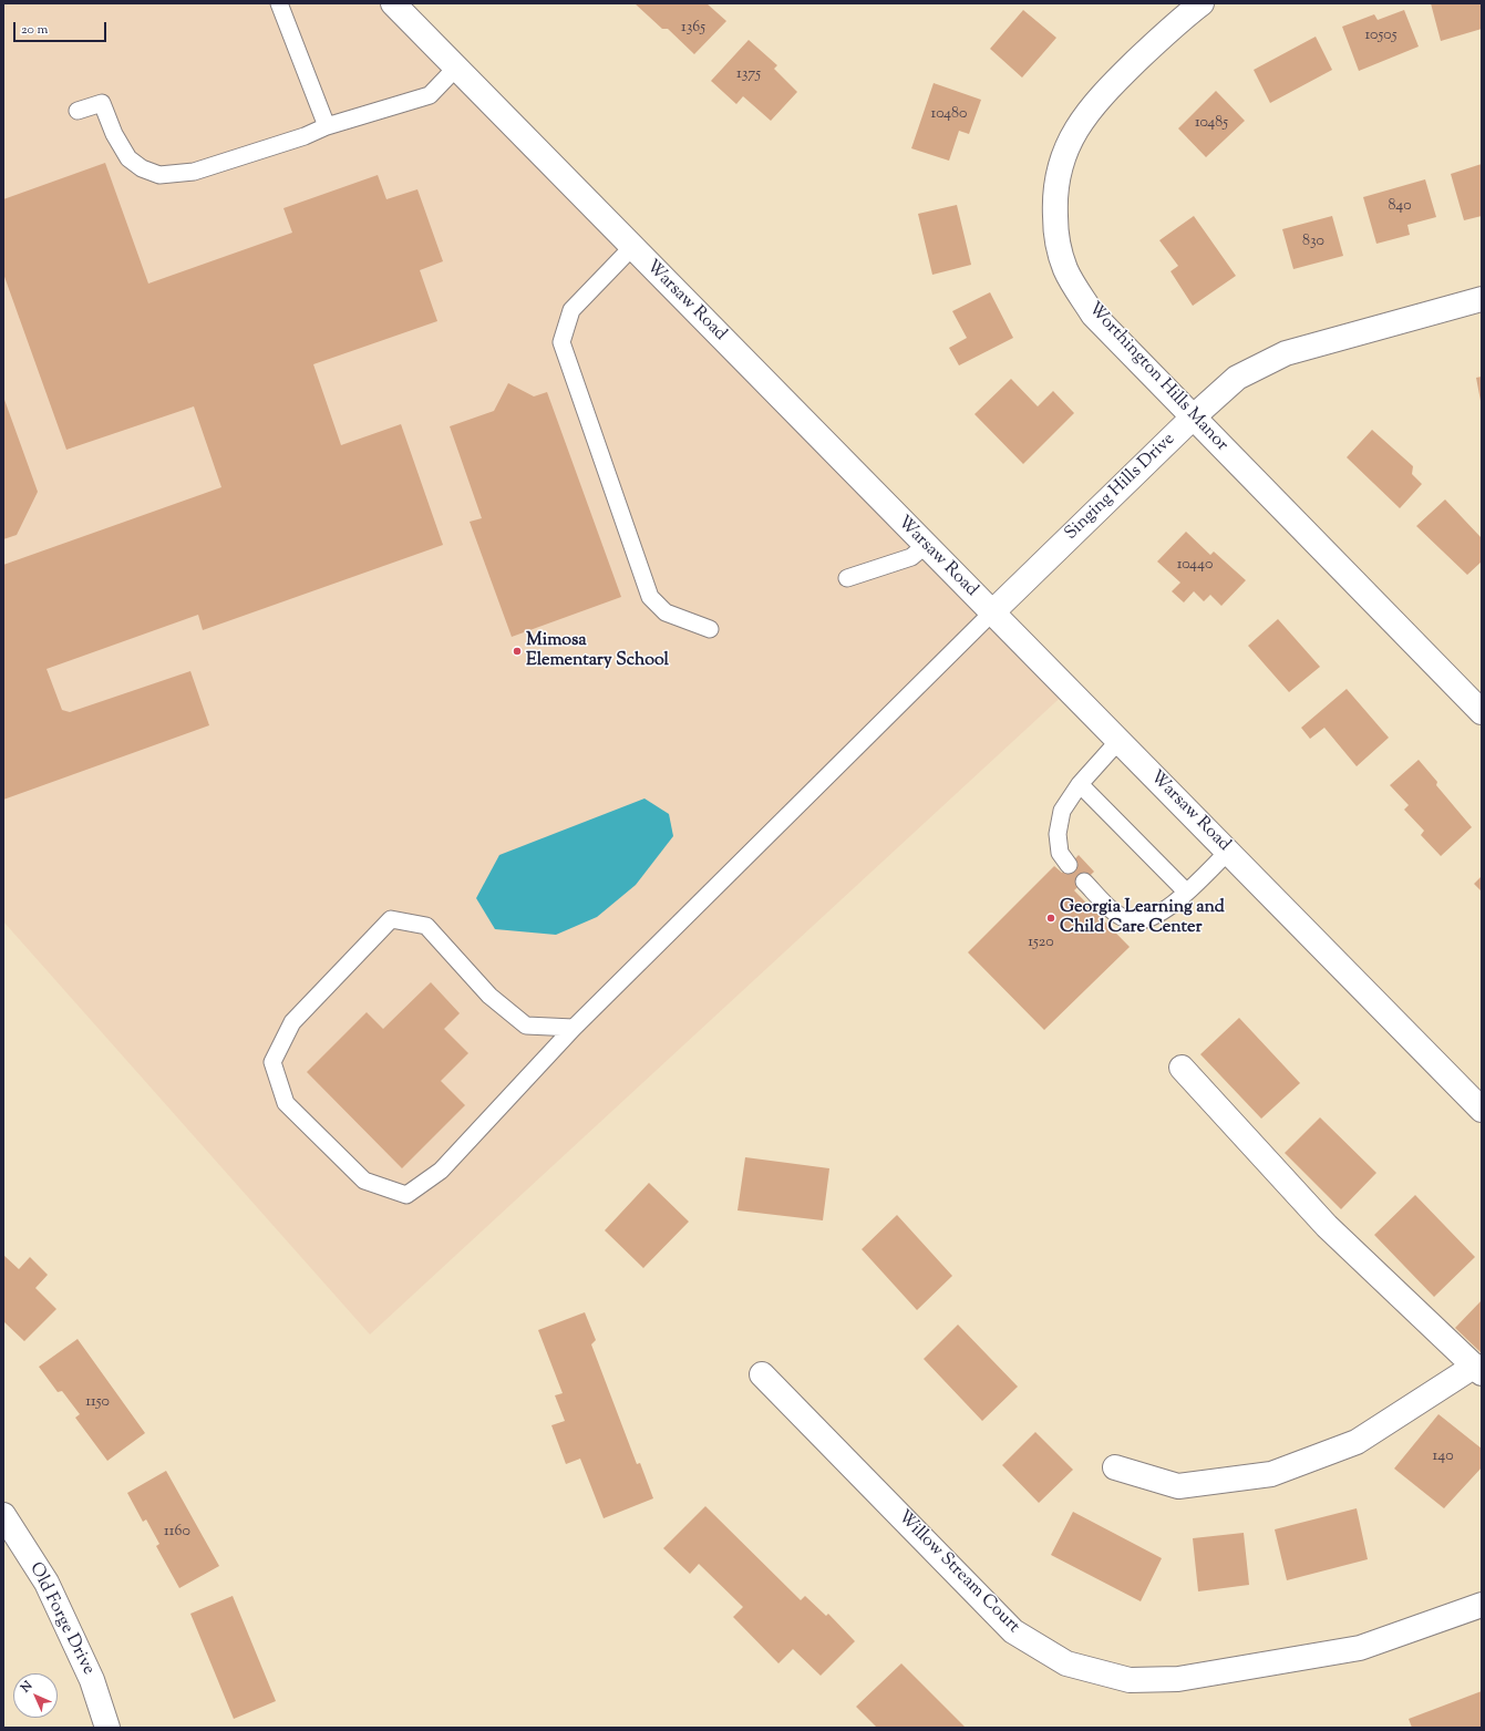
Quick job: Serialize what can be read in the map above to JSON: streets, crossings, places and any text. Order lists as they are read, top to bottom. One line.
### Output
{"streets":{"street":["Warsaw Road","Worthington Hills Manor","Singing Hills Drive","Willow Stream Court","Old Forge Drive"]},"crossings":[["Warsaw Road","Singing Hills Drive"],["Worthington Hills Manor","Singing Hills Drive"]],"places":["Mimosa Elementary School","Georgia Learning and Child Care Center"],"house_numbers":["1365","10505","1375","10480","10485","840","830","10440","1520","1150","140","1160"],"scale_bar":"20 m","north":"top left"}
